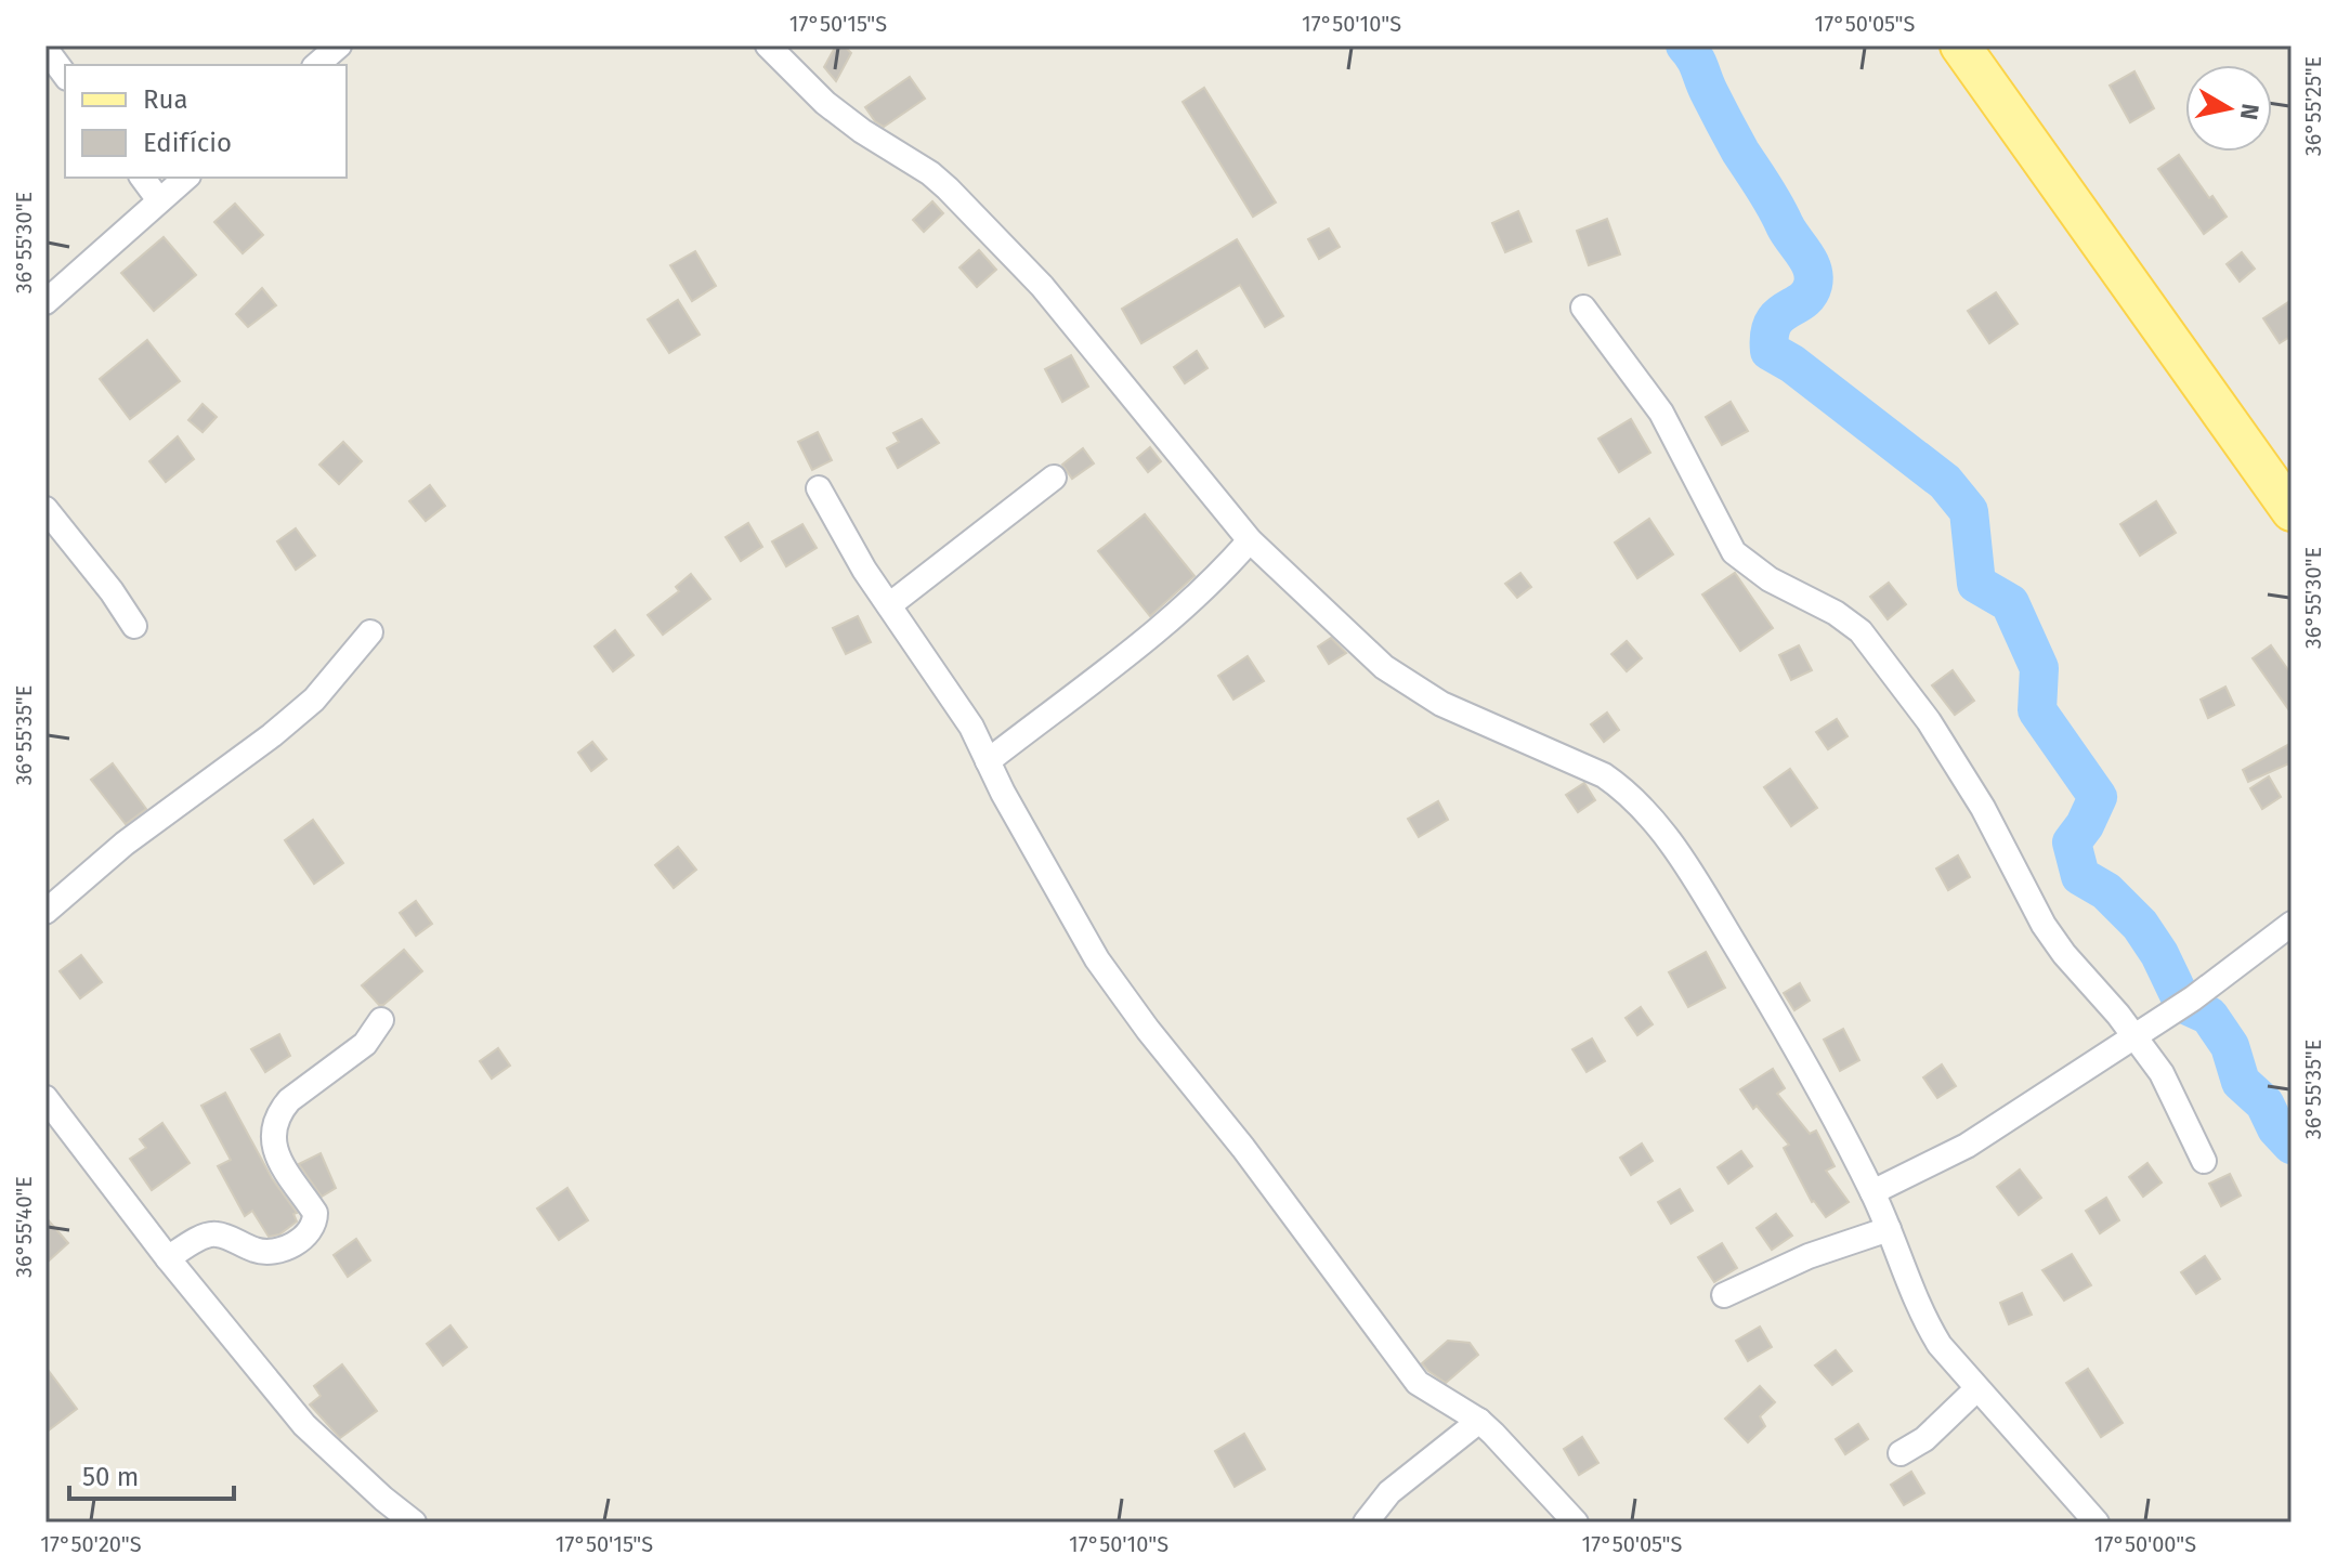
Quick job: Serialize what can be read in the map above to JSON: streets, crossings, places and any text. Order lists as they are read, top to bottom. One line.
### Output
{"legend":["Rua","Edifício"],"scale_bar":"50 m","north":"right","coordinates":["17°50'15\"S","17°50'10\"S","17°50'05\"S","36°55'25\"E","36°55'30\"E","36°55'35\"E","36°55'40\"E","17°50'20\"S","17°50'00\"S"]}
